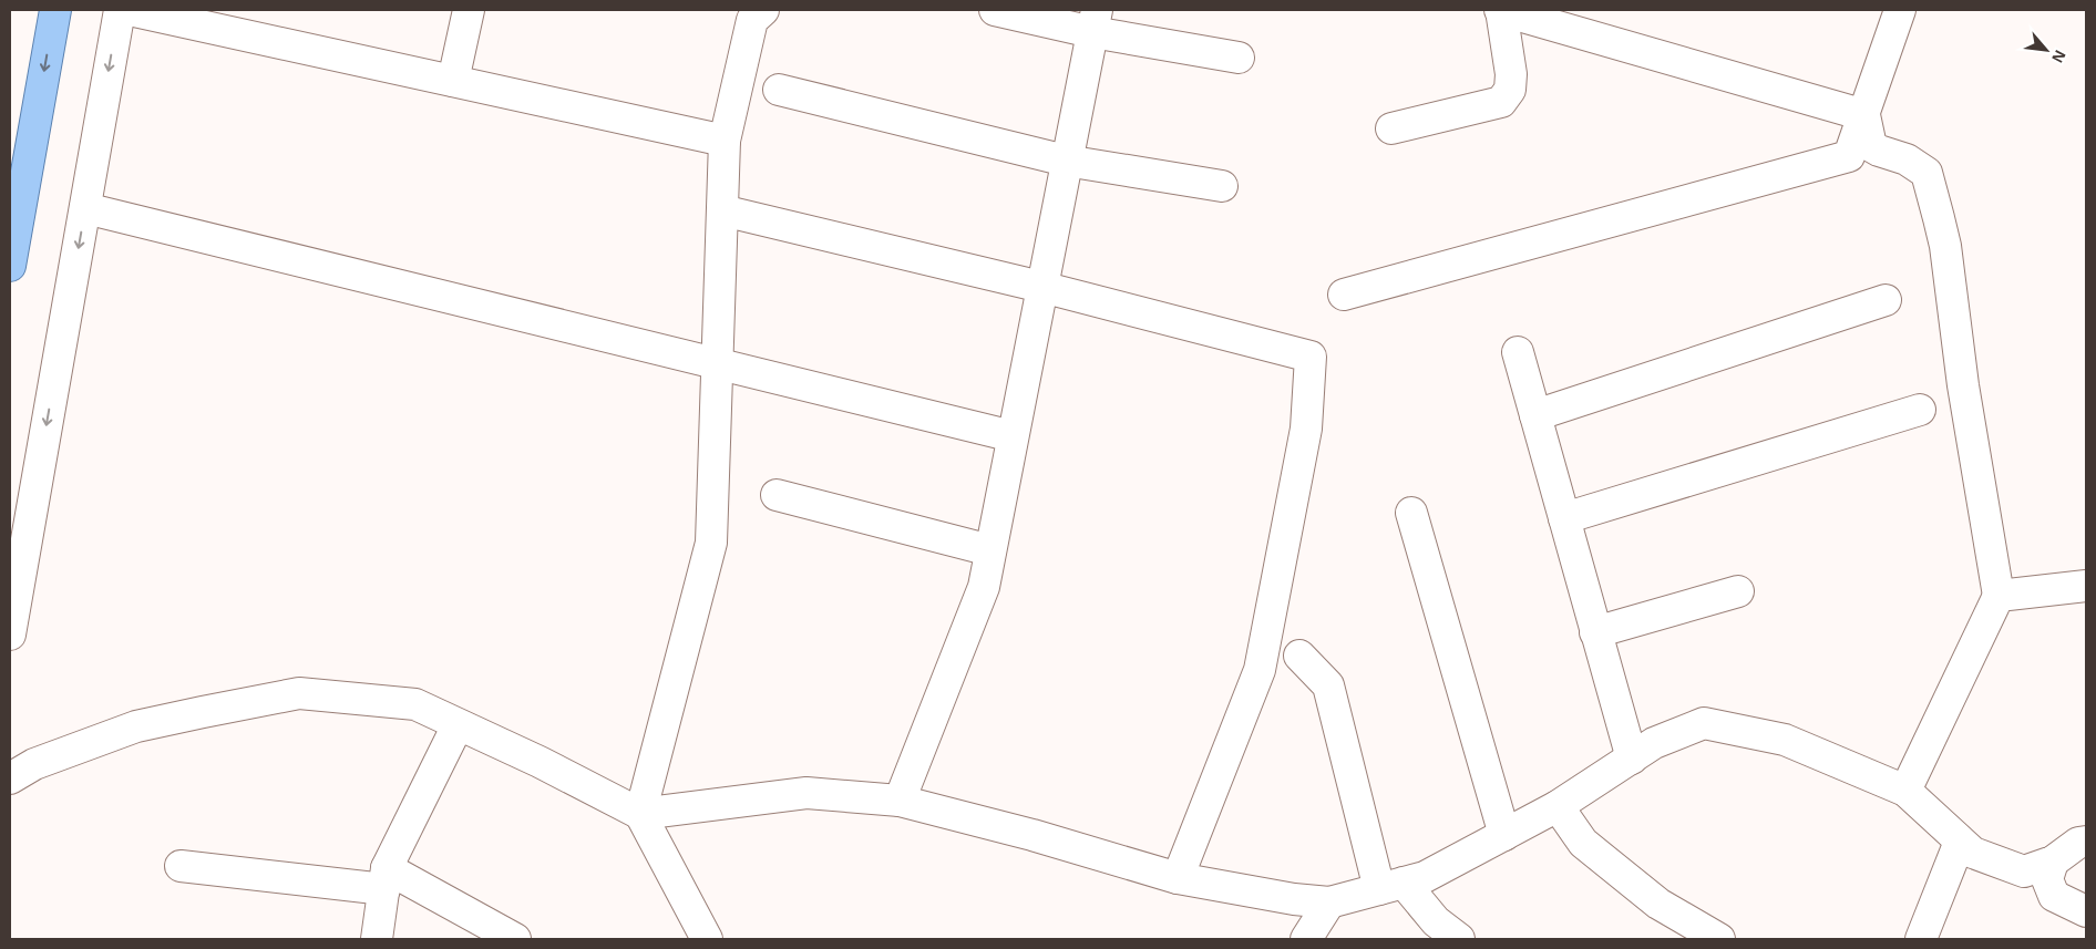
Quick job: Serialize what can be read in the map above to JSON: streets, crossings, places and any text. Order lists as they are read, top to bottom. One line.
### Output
{"north":"bottom right"}
